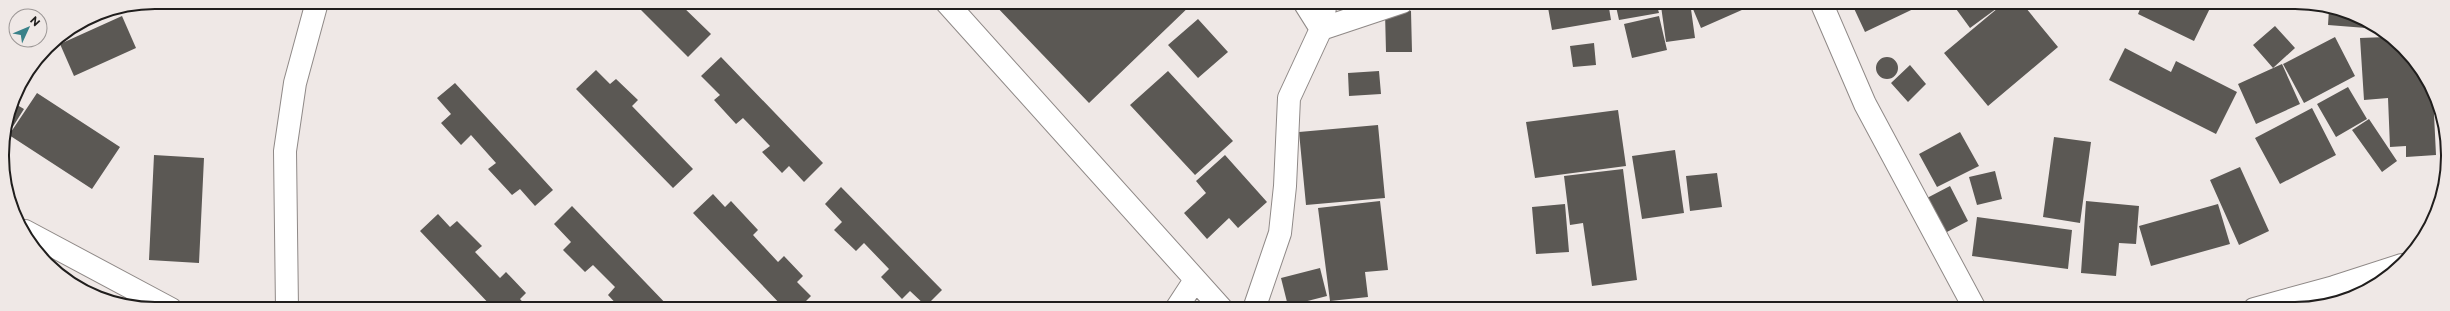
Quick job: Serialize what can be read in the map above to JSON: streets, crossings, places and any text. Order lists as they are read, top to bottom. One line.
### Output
{"north":"top right"}
